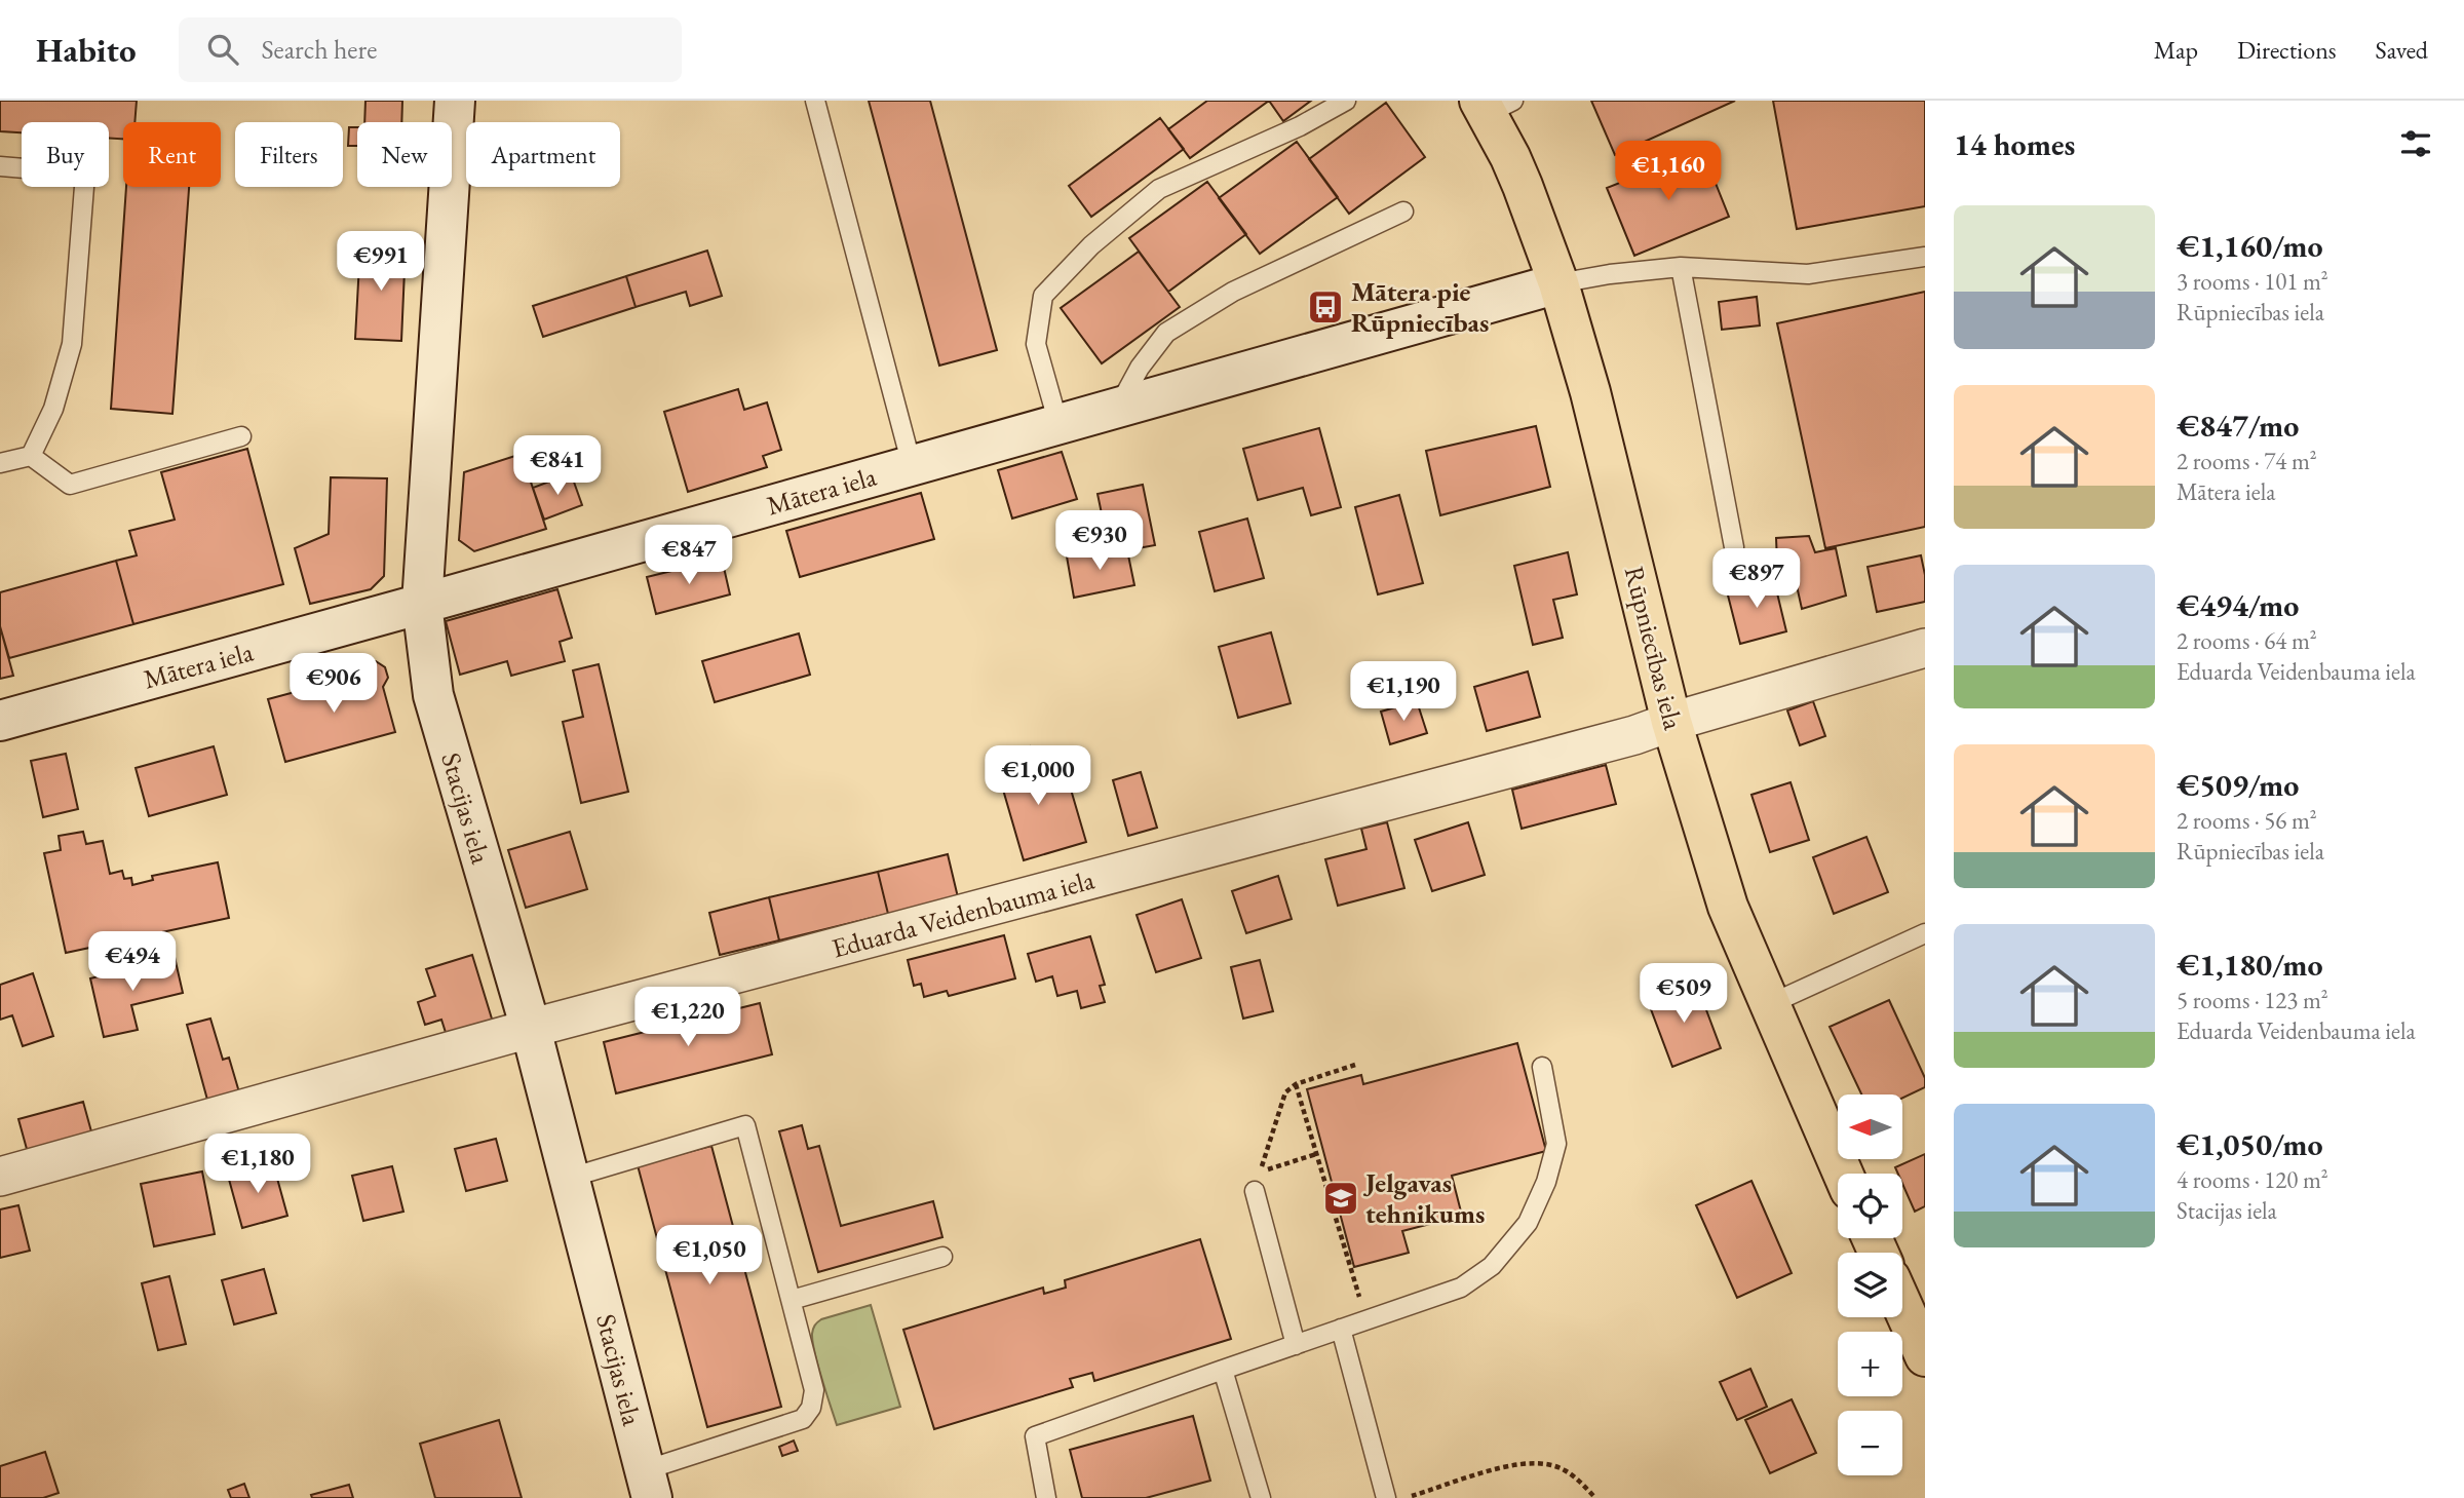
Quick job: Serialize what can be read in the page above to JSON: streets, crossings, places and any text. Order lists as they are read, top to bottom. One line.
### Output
{"streets":{"main road":["Rūpniecības iela"],"street":["Mātera iela","Stacijas iela","Eduarda Veidenbauma iela"]},"crossings":[["Mātera iela","Rūpniecības iela"],["Mātera iela","Stacijas iela"],["Rūpniecības iela","Eduarda Veidenbauma iela"],["Stacijas iela","Eduarda Veidenbauma iela"]],"places":{"bus stop":["Mātera pie Rūpniecības"],"school or university":["Jelgavas tehnikums"]},"north":"left","page":{"header":"Habito","search":"Search here","nav":["Map","Directions","Saved"],"heading":"14 homes","chip":["Buy","Rent","Filters","New","Apartment"],"price":["€1,160","€991","€841","€930","€847","€897","€906","€1,190","€1,000","€494","€509","€1,220","€1,180","€1,050"],"list":[{"name":"€1,160/mo","note":"3 rooms · 101 m² · Rūpniecības iela"},{"name":"€847/mo","note":"2 rooms · 74 m² · Mātera iela"},{"name":"€494/mo","note":"2 rooms · 64 m² · Eduarda Veidenbauma iela"},{"name":"€509/mo","note":"2 rooms · 56 m² · Rūpniecības iela"},{"name":"€1,180/mo","note":"5 rooms · 123 m² · Eduarda Veidenbauma iela"},{"name":"€1,050/mo","note":"4 rooms · 120 m² · Stacijas iela"}],"map_buttons":["+","−"]}}
